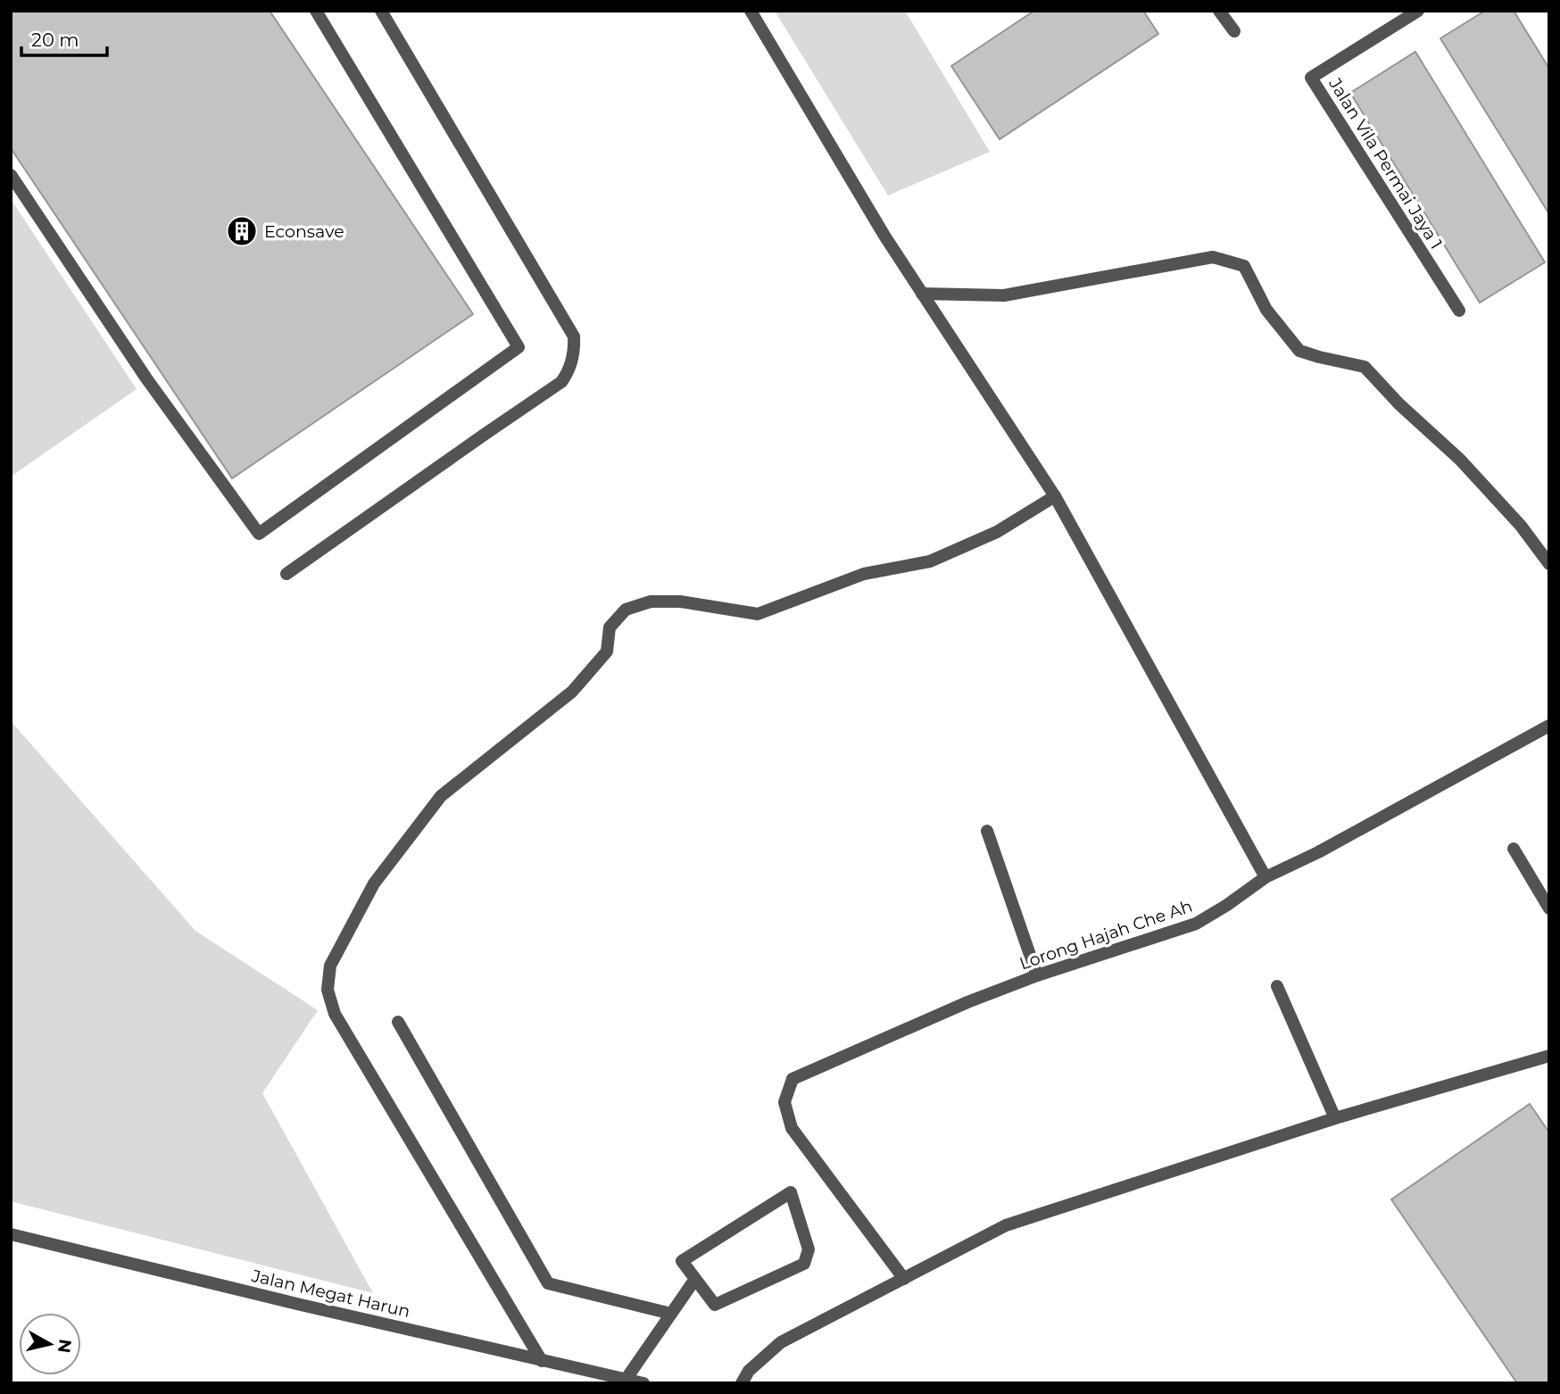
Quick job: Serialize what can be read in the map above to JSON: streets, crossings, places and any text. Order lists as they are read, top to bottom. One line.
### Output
{"streets":{"street":["Jalan Vila Permai Jaya 1","Lorong Hajah Che Ah","Jalan Megat Harun"]},"places":{"building":["Econsave"]},"scale_bar":"20 m","north":"right"}
